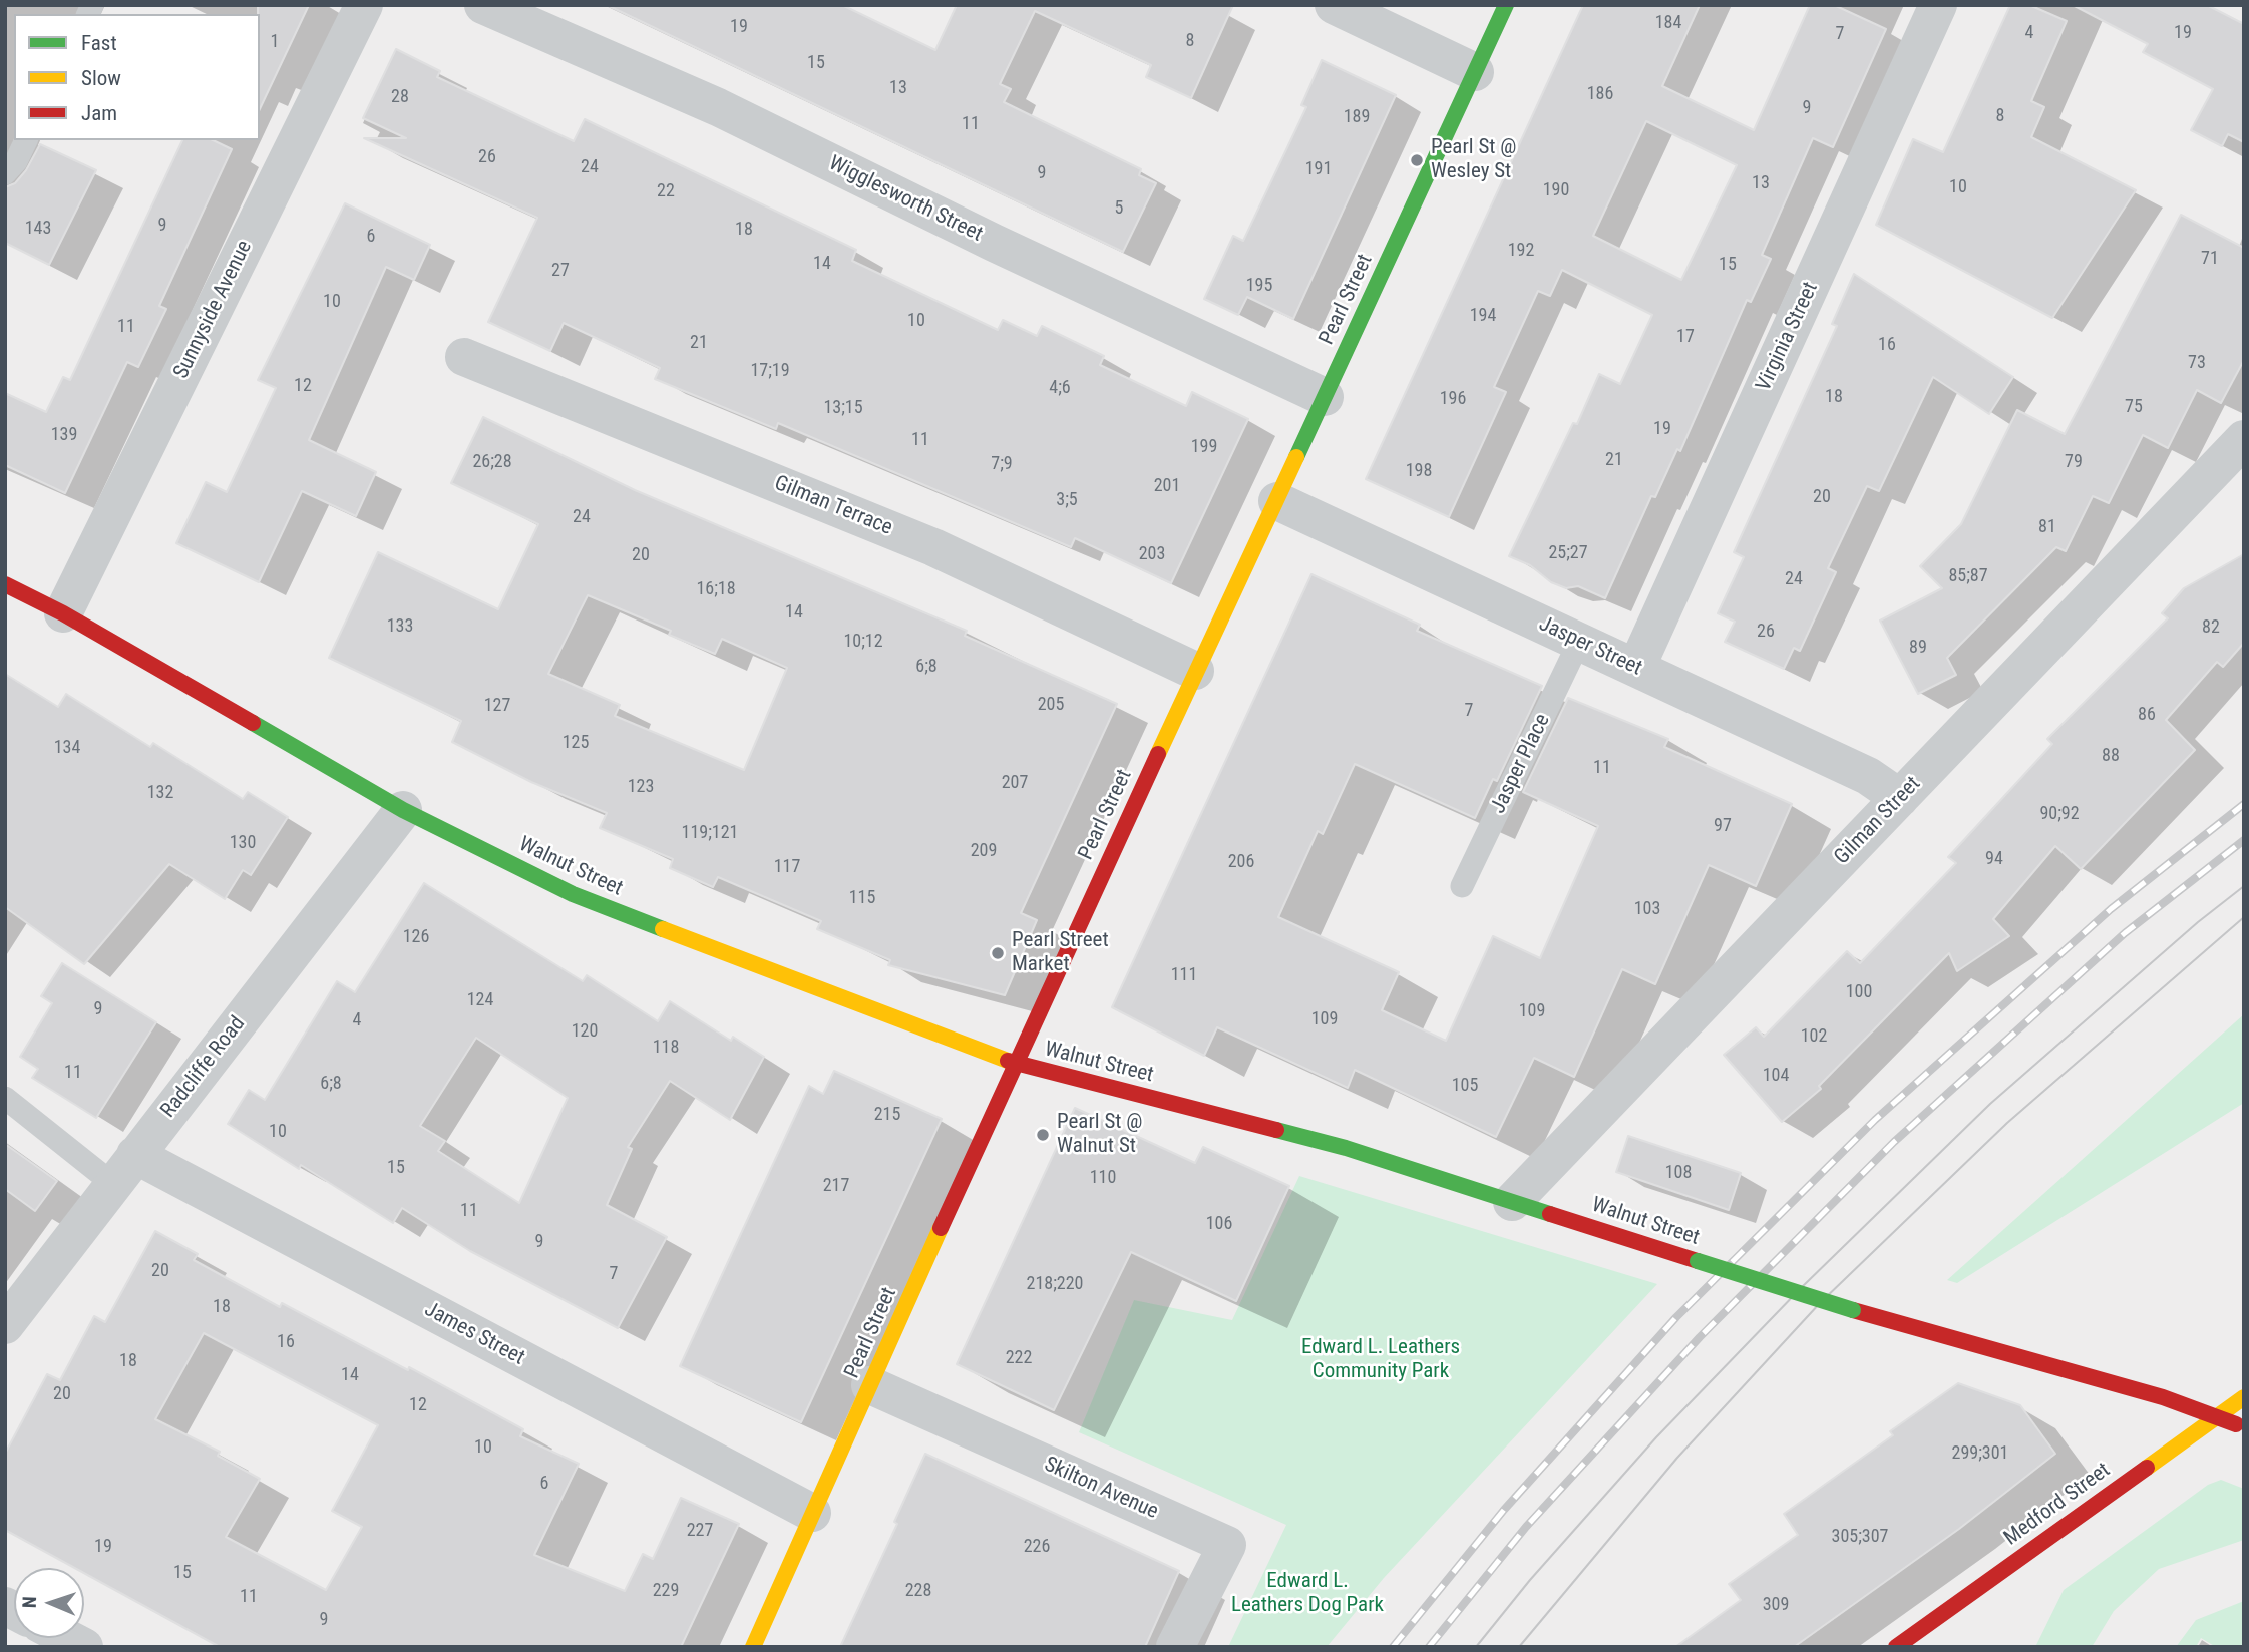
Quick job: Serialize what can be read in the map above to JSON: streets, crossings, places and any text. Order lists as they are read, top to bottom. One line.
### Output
{"streets":{"street":["Wigglesworth Street","Pearl Street","Sunnyside Avenue","Virginia Street","Gilman Terrace","Jasper Street","Gilman Street","Walnut Street","Radcliffe Road","James Street","Skilton Avenue","Medford Street"],"lane":["Jasper Place"]},"crossings":[["Wigglesworth Street","Pearl Street"],["Pearl Street","Gilman Terrace"],["Pearl Street","Jasper Street"],["Pearl Street","Walnut Street"],["Pearl Street","James Street"],["Pearl Street","Skilton Avenue"],["Sunnyside Avenue","Walnut Street"],["Virginia Street","Jasper Street"],["Jasper Street","Jasper Place"],["Jasper Street","Gilman Street"],["Gilman Street","Walnut Street"],["Walnut Street","Radcliffe Road"],["Walnut Street","Medford Street"],["Radcliffe Road","James Street"]],"parks":["Edward L. Leathers Community Park","Edward L. Leathers Dog Park"],"places":["Pearl St @ Wesley St","Pearl Street Market","Pearl St @ Walnut St"],"house_numbers":["184","19","4","19","7","8","1","15","13","186","28","9","8","189","11","26","24","191","9","13","10","190","22","5","9","143","18","6","192","71","14","15","27","195","10","194","10","11","17","21","16","73","17;19","12","4;6","18","196","75","13;15","19","139","11","199","21","26;28","79","7;9","198","201","20","3;5","24","81","25;27","203","20","85;87","24","16;18","14","133","82","26","10;12","89","6;8","205","127","7","86","125","134","88","11","207","123","132","90;92","97","119;121","130","209","94","206","117","115","103","126","111","100","124","9","109","109","4","120","102","118","11","104","6;8","105","215","10","15","108","110","217","11","106","9","20","7","218;220","18","16","222","18","14","20","12","10","299;301","6","227","305;307","19","226","15","229","228","11","309","9"],"legend":["Fast","Slow","Jam"],"north":"left"}
